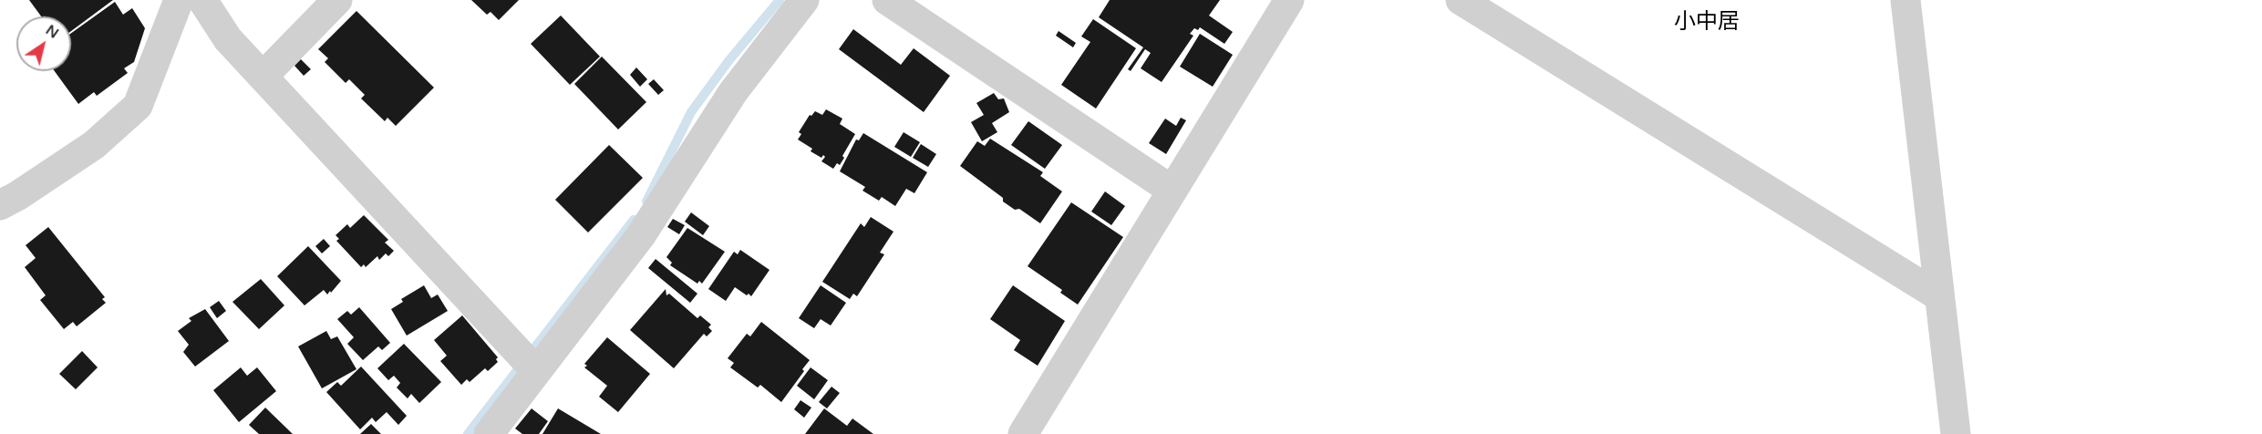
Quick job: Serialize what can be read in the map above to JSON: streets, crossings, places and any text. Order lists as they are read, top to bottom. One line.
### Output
{"districts":["小中居"],"north":"top right"}
